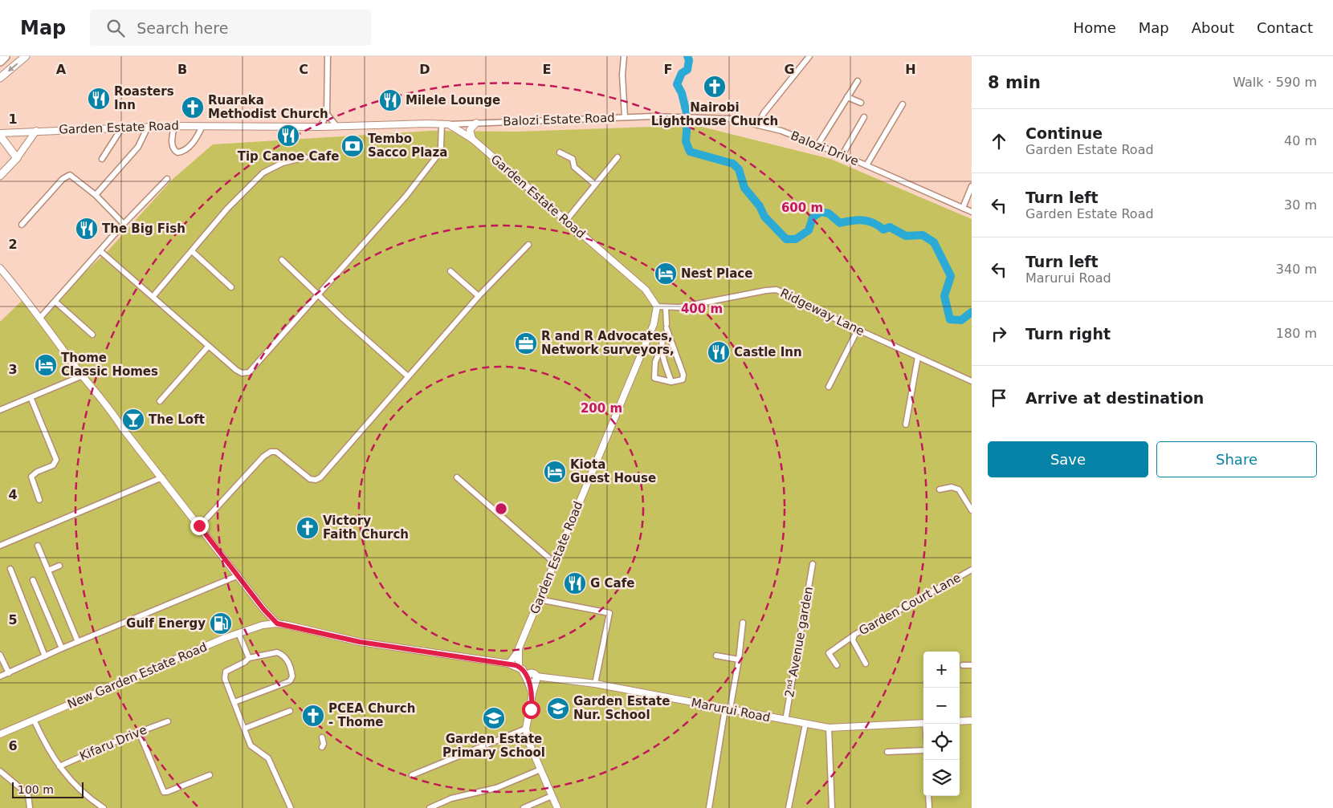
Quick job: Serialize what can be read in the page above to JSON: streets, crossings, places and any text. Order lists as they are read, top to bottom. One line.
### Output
{"streets":{"main road":["Garden Estate Road"],"street":["Balozi Estate Road","Balozi Drive","Ridgeway Lane","Garden Court Lane","2ⁿᵈ Avenue garden","New Garden Estate Road","Marurui Road","Kifaru Drive"]},"crossings":[["Balozi Estate Road","Garden Estate Road"],["Balozi Estate Road","Balozi Drive"],["Garden Estate Road","Ridgeway Lane"],["Garden Estate Road","Marurui Road"],["2ⁿᵈ Avenue garden","Marurui Road"]],"places":{"church":["Nairobi Lighthouse Church","Ruaraka Methodist Church","Victory Faith Church","PCEA Church - Thome"],"restaurant":["Roasters Inn","Milele Lounge","Tip Canoe Cafe","The Big Fish","Castle Inn","G Cafe"],"bank":["Tembo Sacco Plaza"],"hotel":["Nest Place","Thome Classic Homes","Kiota Guest House"],"office":["R and R Advocates, Network surveyors,"],"bar":["The Loft"],"fuel station":["Gulf Energy"],"school or university":["Garden Estate Nur. School","Garden Estate Primary School"]},"scale_bar":"100 m","page":{"header":"Map","search":"Search here","nav":["Home","Map","About","Contact"],"heading":["8 min","Walk · 590 m"],"list":[["Continue","Garden Estate Road","40 m"],["Turn left","Garden Estate Road","30 m"],["Turn left","Marurui Road","340 m"],["Turn right","180 m"],"Arrive at destination"],"buttons":["Save","Share"],"map_buttons":["+","−"],"scale":"100 m"},"grid":{"columns":["A","B","C","D","E","F","G","H"],"rows":["1","2","3","4","5","6"]},"rings":["600 m","400 m","200 m"]}
